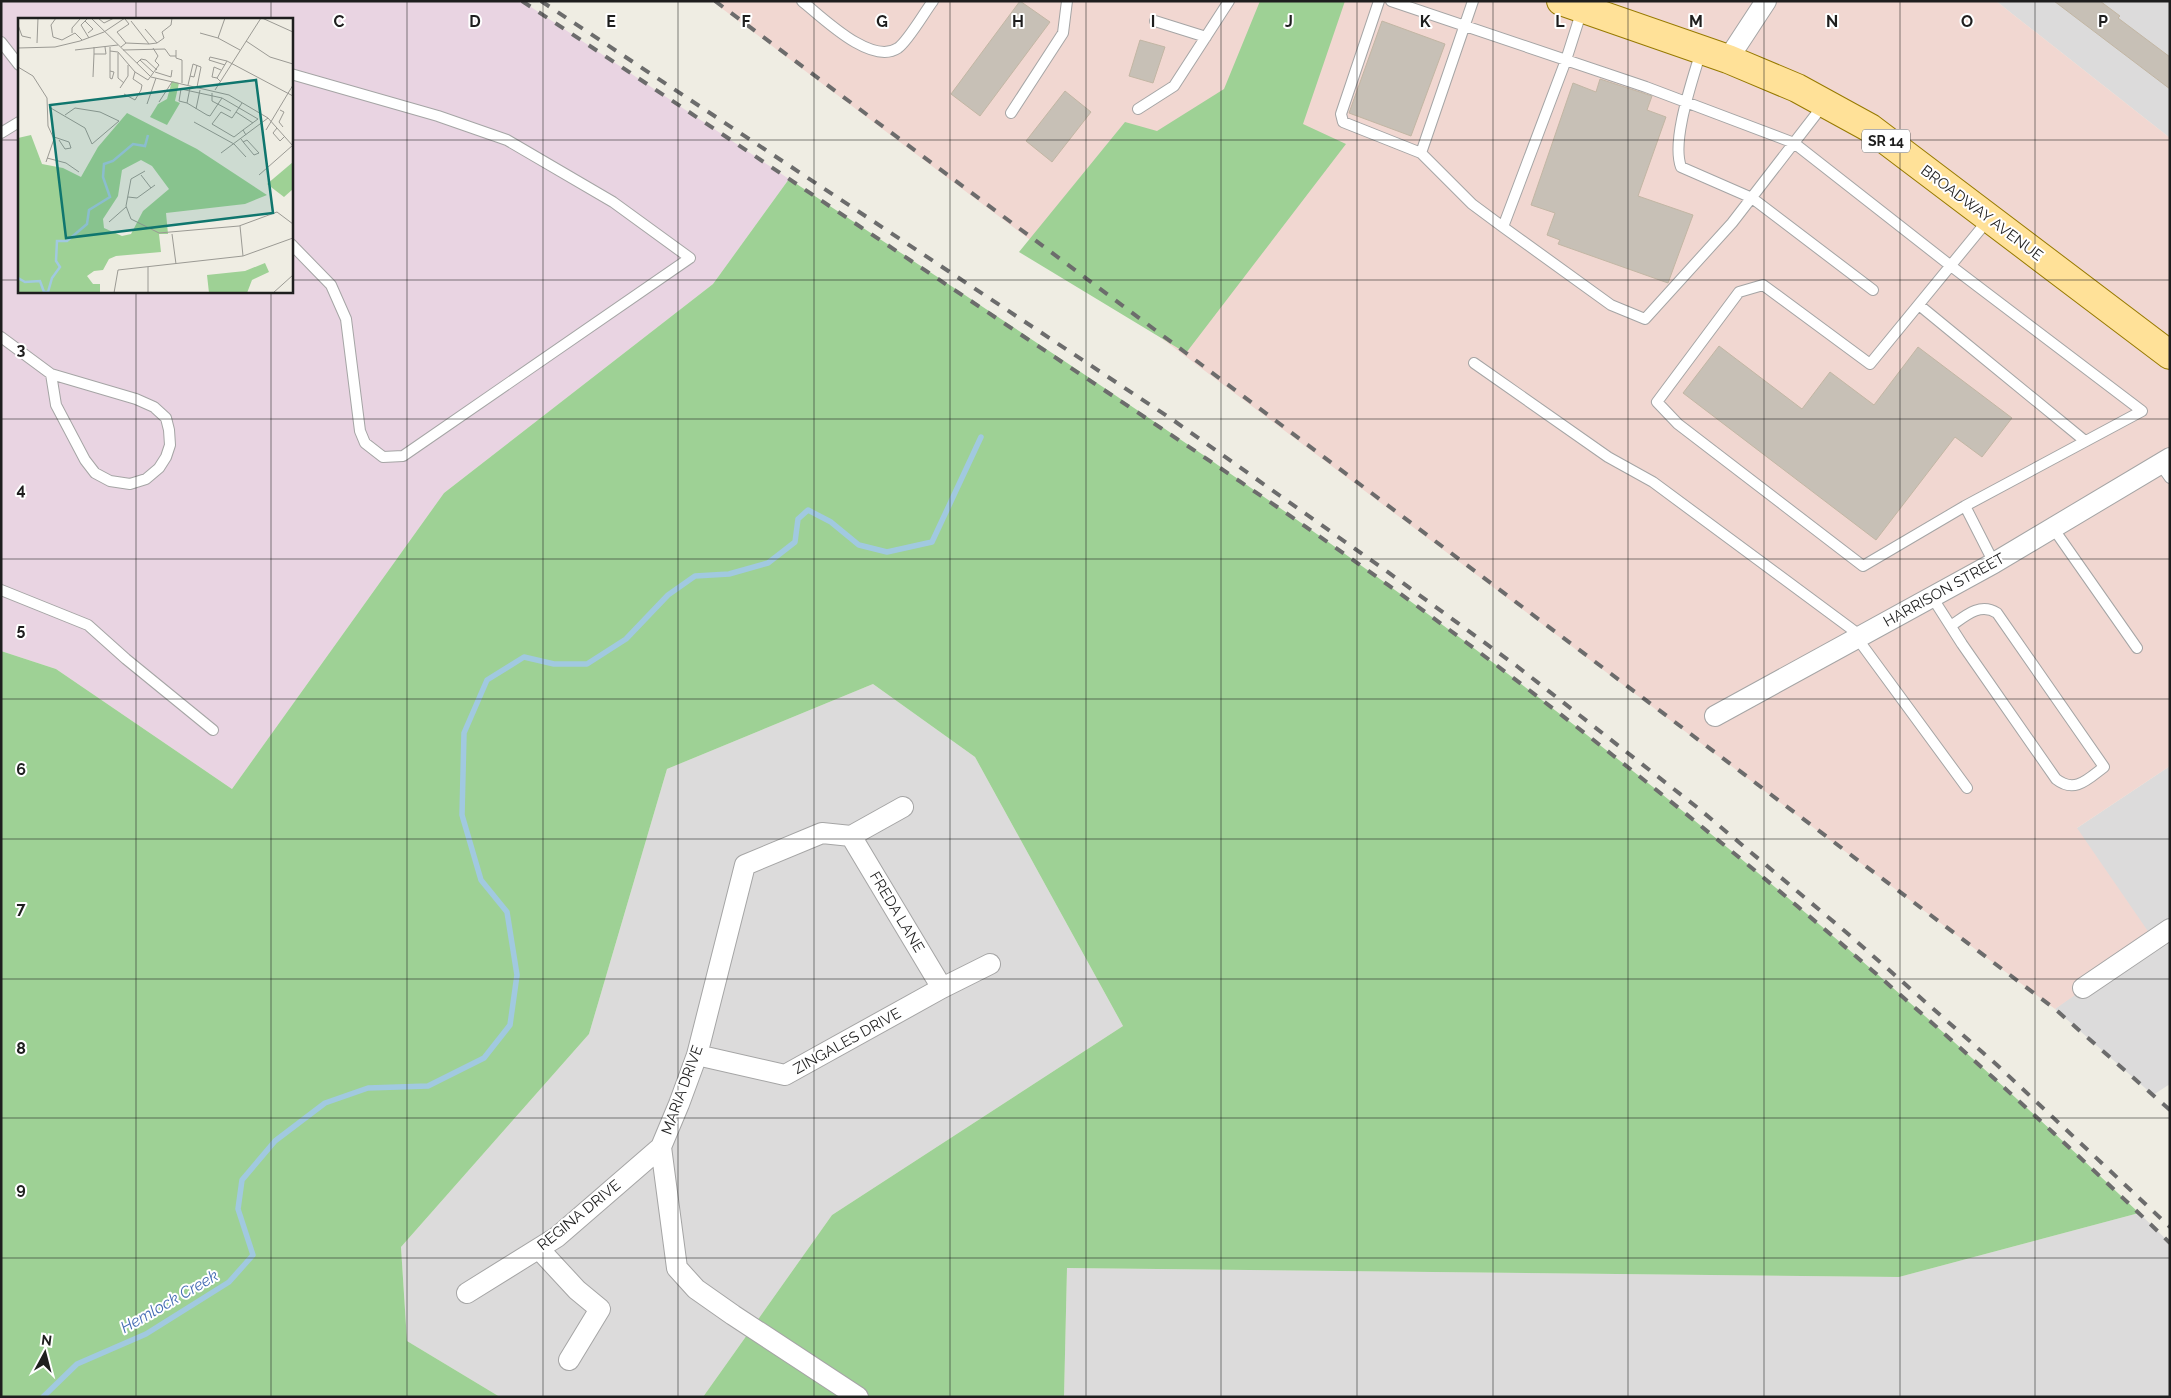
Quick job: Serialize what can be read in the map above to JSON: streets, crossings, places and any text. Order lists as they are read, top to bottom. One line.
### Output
{"streets":{"main road":["SR 14","BROADWAY AVENUE"],"street":["HARRISON STREET","FREDA LANE","ZINGALES DRIVE","MARIA DRIVE","REGINA DRIVE"]},"crossings":[["FREDA LANE","ZINGALES DRIVE"],["FREDA LANE","MARIA DRIVE"],["ZINGALES DRIVE","MARIA DRIVE"],["MARIA DRIVE","REGINA DRIVE"]],"water":["Hemlock Creek"],"north":"top","grid":{"columns":["C","D","E","F","G","H","I","J","K","L","M","N","O","P"],"rows":["3","4","5","6","7","8","9"]}}
